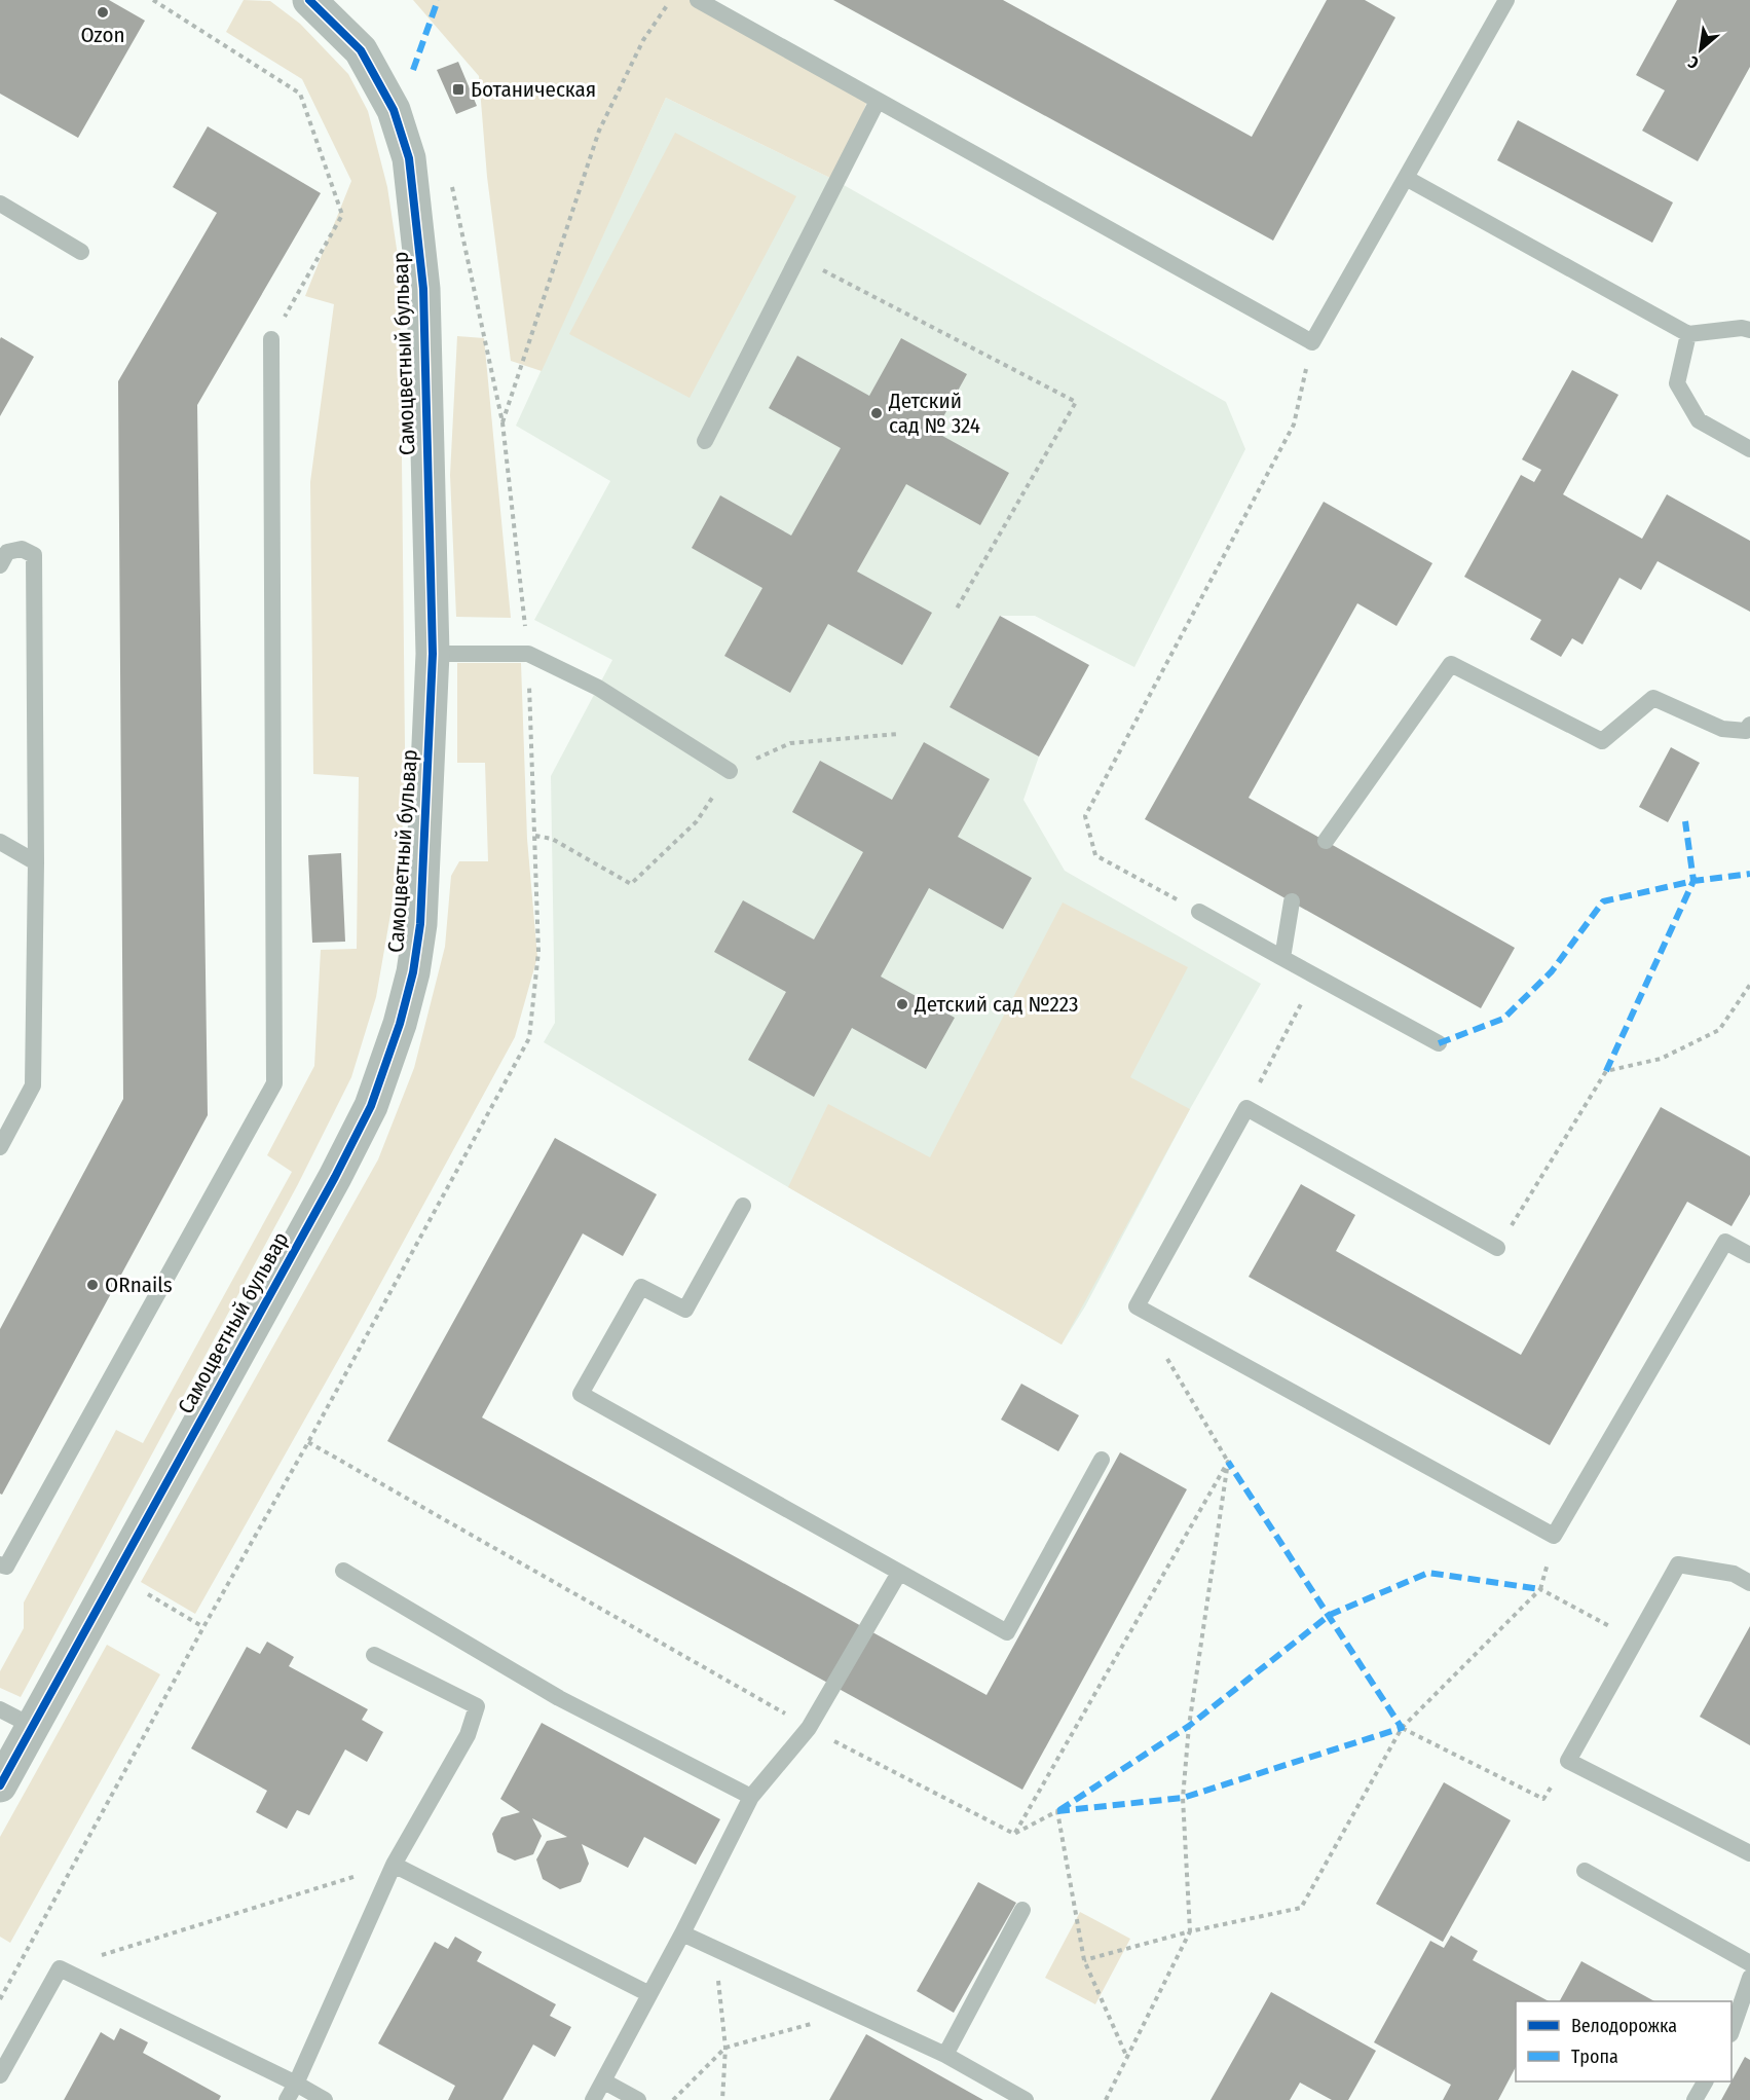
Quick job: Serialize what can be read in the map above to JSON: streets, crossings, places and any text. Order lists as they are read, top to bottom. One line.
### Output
{"streets":{"street":["Самоцветный бульвар"]},"places":{"other":["Ozon","Детский сад № 324","Детский сад №223","ORnails"],"transit":["Ботаническая"]},"legend":["Велодорожка","Тропа"],"north":"bottom left"}
